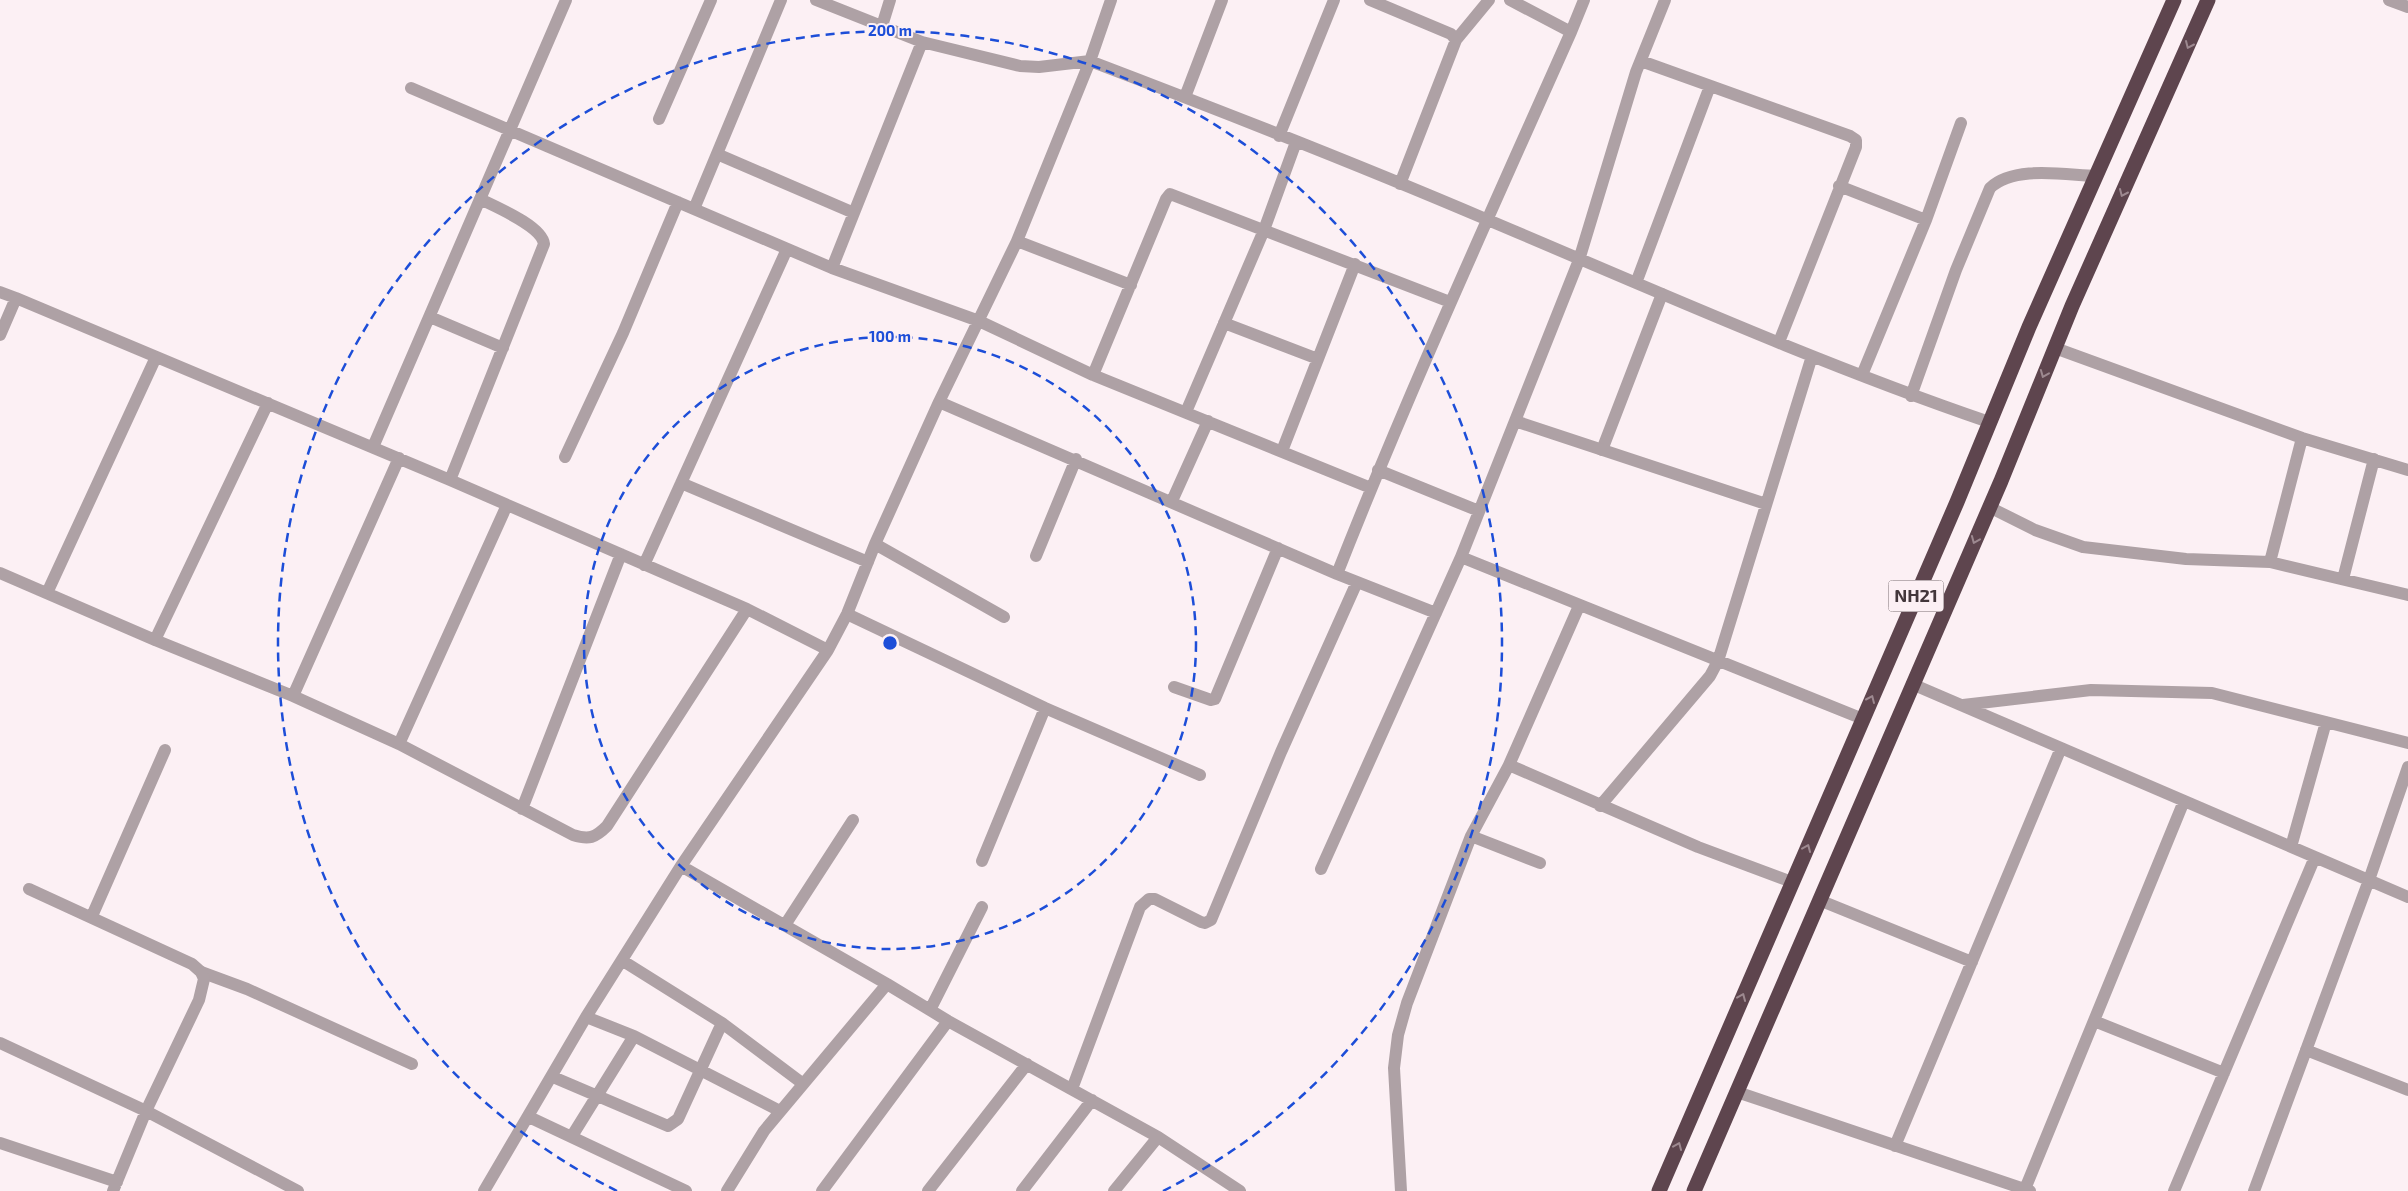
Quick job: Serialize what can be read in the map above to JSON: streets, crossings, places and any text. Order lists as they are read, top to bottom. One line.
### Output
{"streets":{"highway":["NH21"]},"rings":["200 m","100 m"]}
